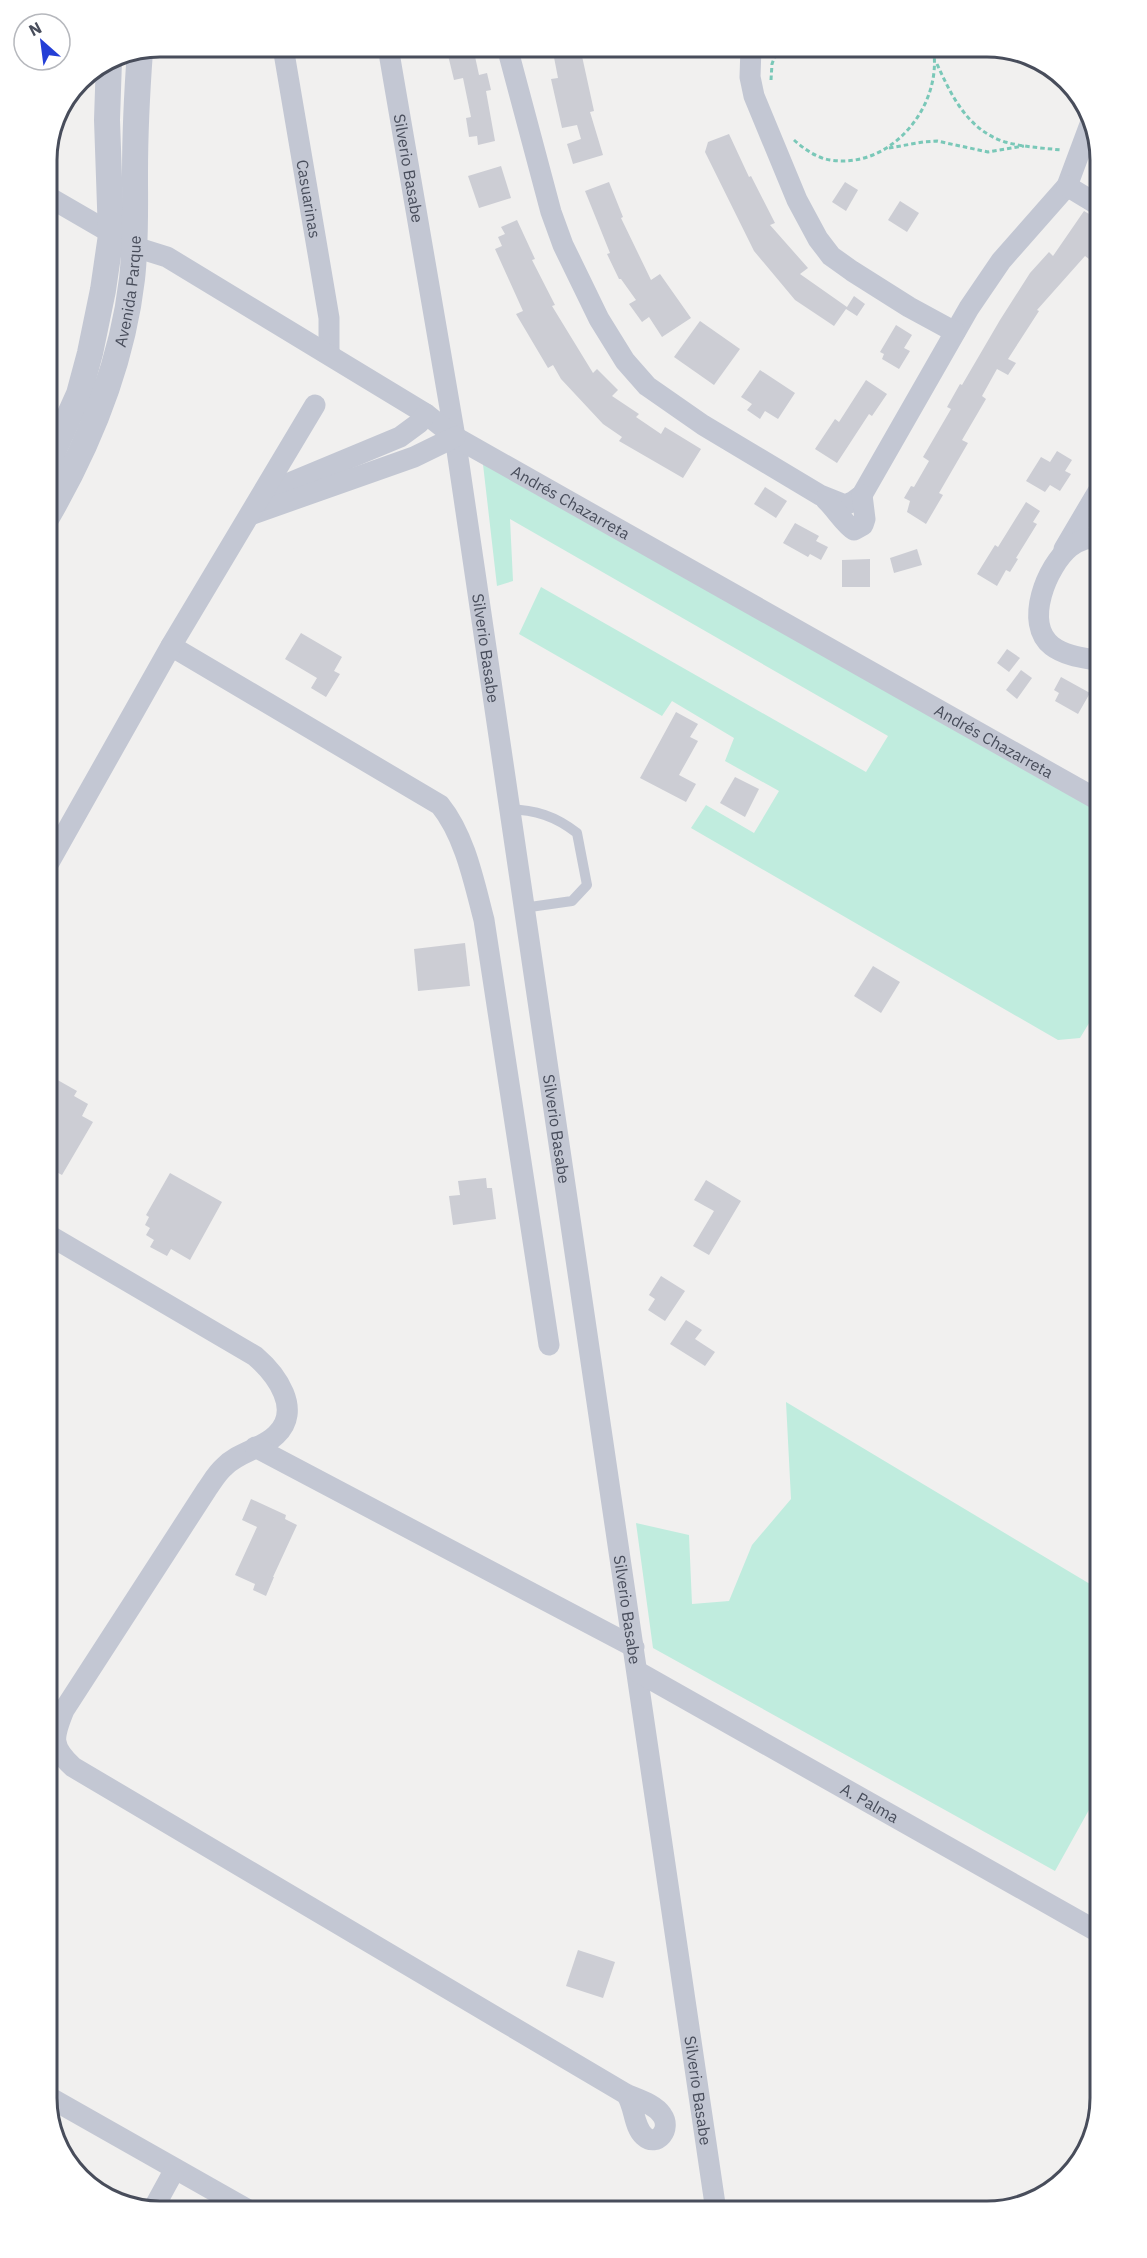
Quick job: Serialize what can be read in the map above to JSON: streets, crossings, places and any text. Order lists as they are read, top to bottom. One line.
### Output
{"streets":{"street":["Silverio Basabe","Casuarinas","Avenida Parque","Andrés Chazarreta","A. Palma"]},"crossings":[["Silverio Basabe","Andrés Chazarreta"],["Silverio Basabe","A. Palma"],["Casuarinas","Andrés Chazarreta"],["Avenida Parque","Andrés Chazarreta"]],"north":"top left"}
